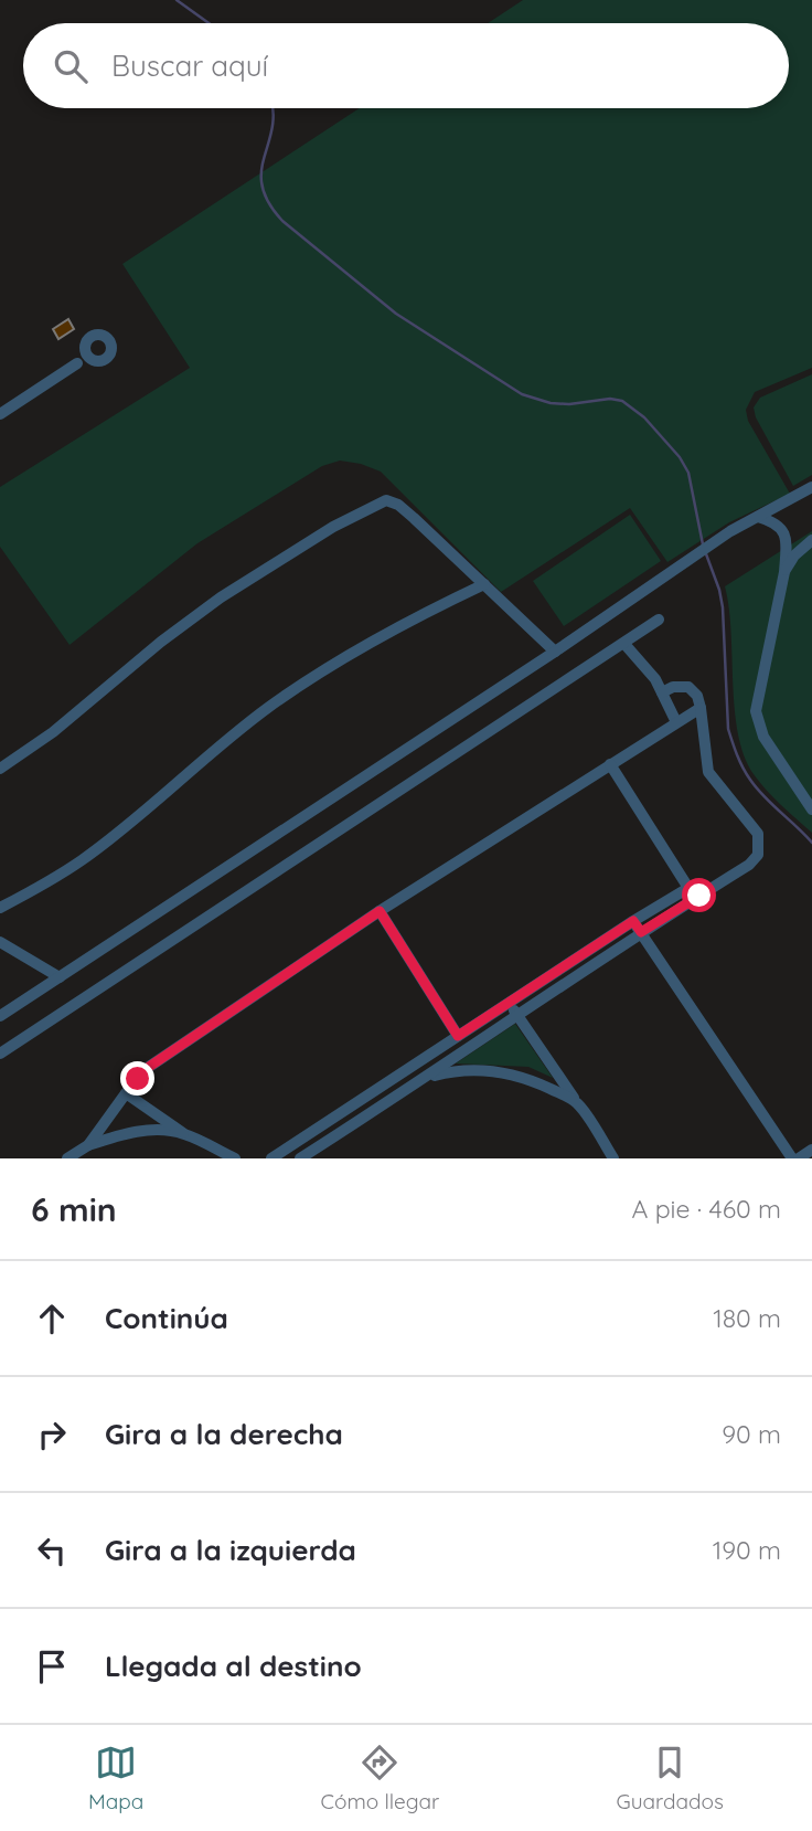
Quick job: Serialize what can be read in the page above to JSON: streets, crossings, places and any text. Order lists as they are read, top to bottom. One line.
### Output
{"page":{"search":"Buscar aquí","heading":["6 min","A pie · 460 m"],"list":[["Continúa","180 m"],["Gira a la derecha","90 m"],["Gira a la izquierda","190 m"],"Llegada al destino"],"nav":["Mapa","Cómo llegar","Guardados"]}}
